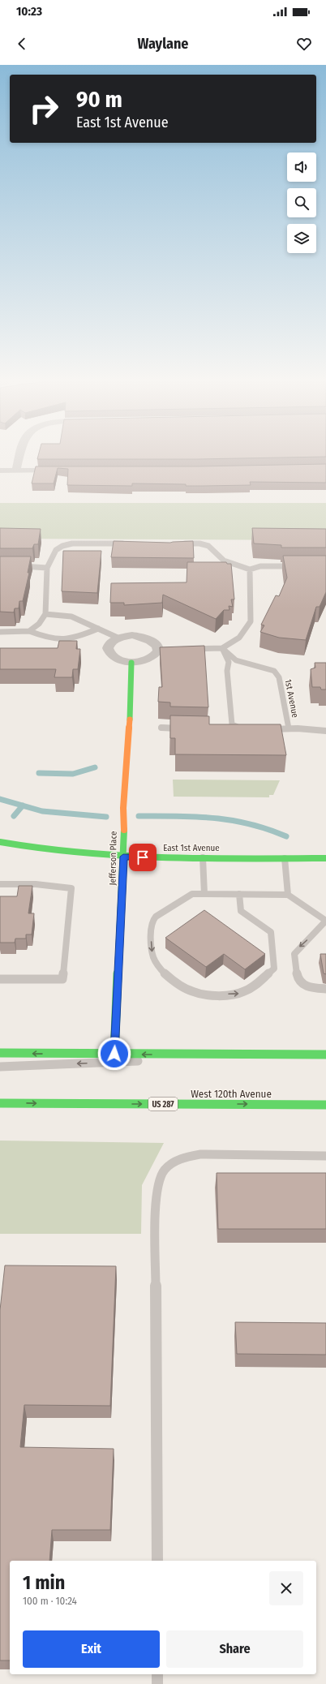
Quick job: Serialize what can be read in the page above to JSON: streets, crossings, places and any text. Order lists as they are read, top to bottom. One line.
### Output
{"streets":{"street":["East 1st Avenue","Jefferson Place","West 120th Avenue","US 287"],"lane":["1st Avenue"]},"crossings":[["East 1st Avenue","Jefferson Place"]],"page":{"status":"10:23","header":"Waylane","turn":["90 m","East 1st Avenue"],"heading":["1 min","100 m · 10:24"],"buttons":["Exit","Share"]}}
